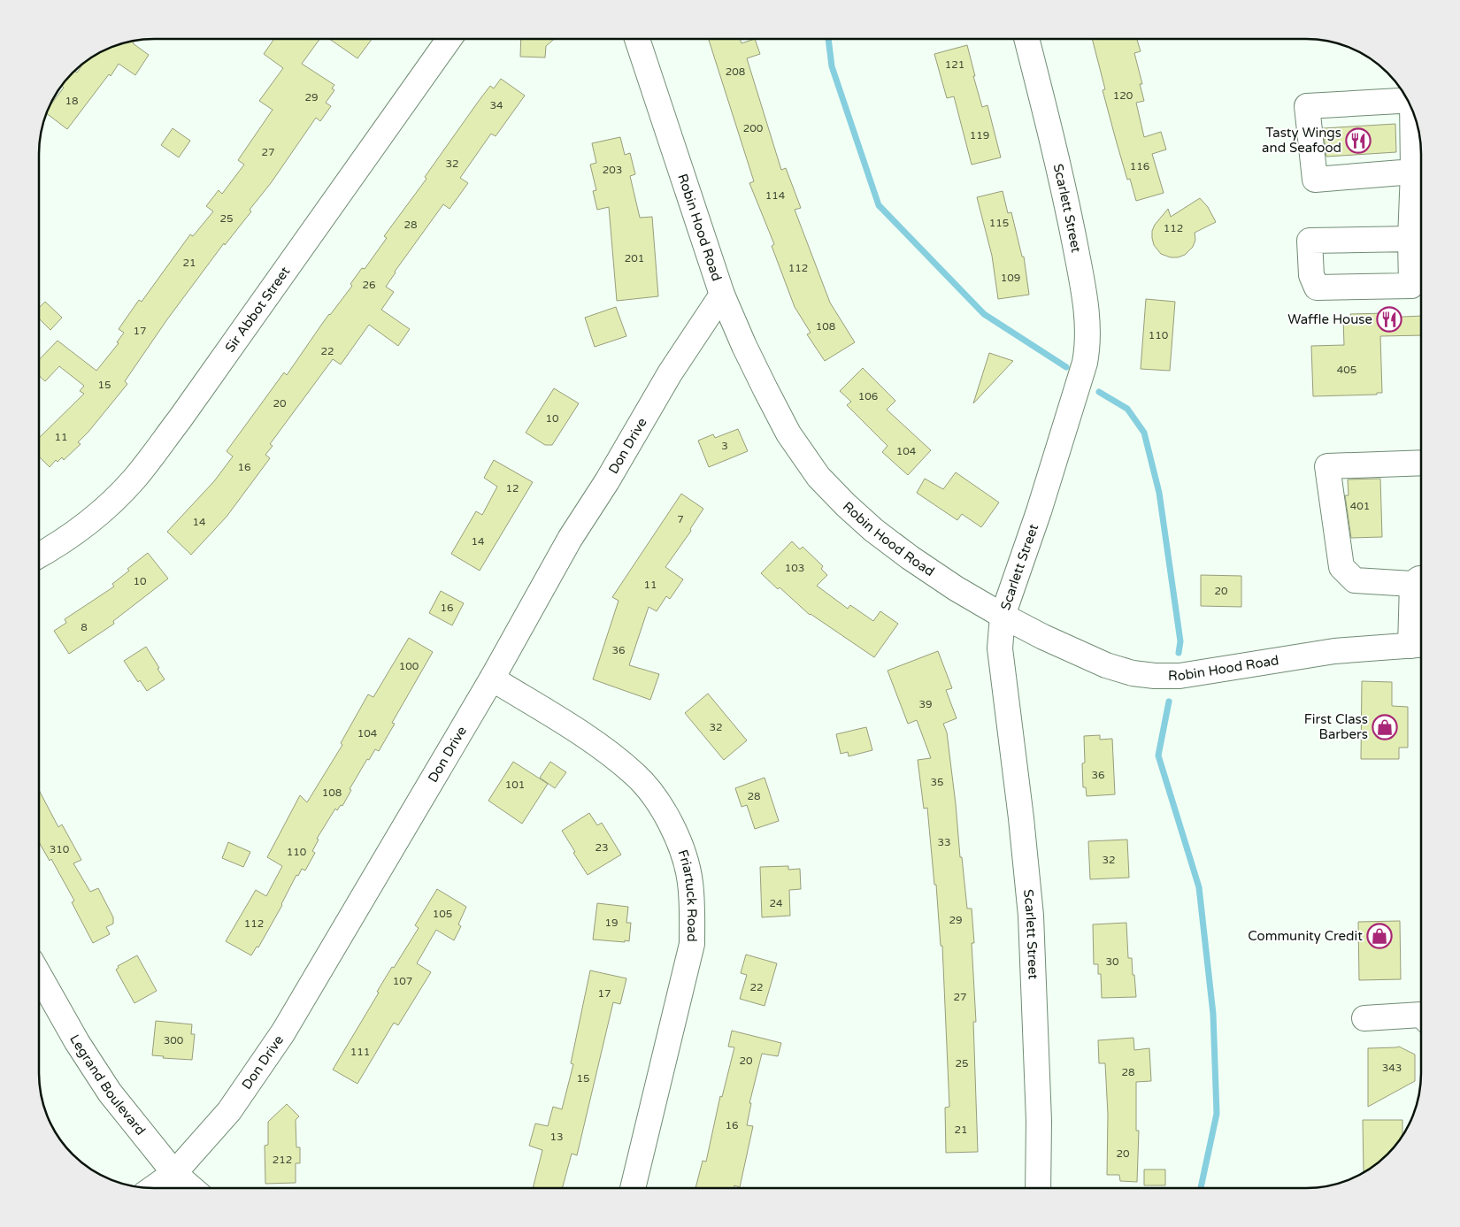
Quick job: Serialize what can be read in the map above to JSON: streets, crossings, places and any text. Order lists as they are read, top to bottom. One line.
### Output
{"streets":{"street":["Scarlett Street","Robin Hood Road","Sir Abbot Street","Don Drive","Friartuck Road","Legrand Boulevard"]},"crossings":[["Scarlett Street","Robin Hood Road"],["Robin Hood Road","Don Drive"],["Don Drive","Friartuck Road"],["Don Drive","Legrand Boulevard"]],"places":{"restaurant":["Tasty Wings and Seafood","Waffle House"],"shop":["First Class Barbers","Community Credit"]},"house_numbers":["121","208","120","29","18","34","200","119","27","32","116","203","114","25","115","28","112","201","21","112","109","26","108","17","110","22","405","15","106","20","10","11","3","104","16","12","401","7","14","14","103","10","11","20","16","8","36","100","39","32","104","36","35","101","108","28","33","23","310","110","32","24","105","29","19","112","30","107","22","17","27","300","111","20","25","343","28","15","16","21","13","20","212"]}
